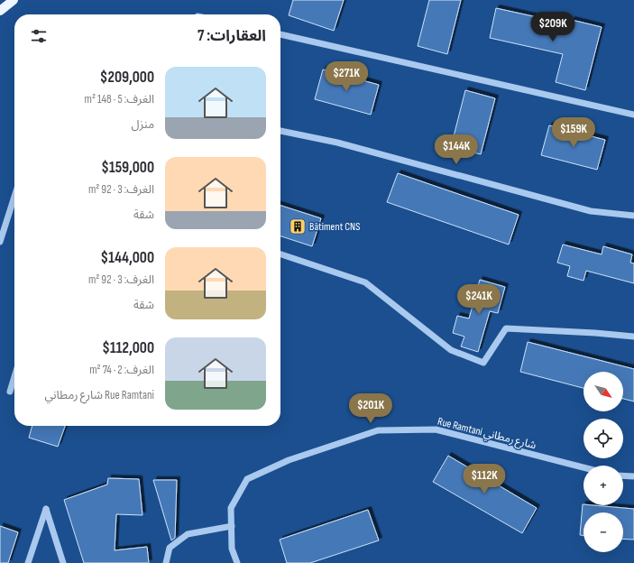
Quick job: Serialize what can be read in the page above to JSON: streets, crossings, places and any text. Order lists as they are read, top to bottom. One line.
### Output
{"streets":{"street":["Rue Ramtani شارع رمطاني"]},"places":{"building":["Bâtiment CNS"]},"north":"bottom right","page":{"price":["$209K","$271K","$159K","$144K","$241K","$201K","$112K"],"heading":"العقارات: 7","list":[{"name":"$209,000","note":"الغرف: 5 · 148 m² · منزل"},{"name":"$159,000","note":"الغرف: 3 · 92 m² · شقة"},{"name":"$144,000","note":"الغرف: 3 · 92 m² · شقة"},{"name":"$112,000","note":"الغرف: 2 · 74 m² · Rue Ramtani شارع رمطاني"}],"map_buttons":["+","−"]}}
